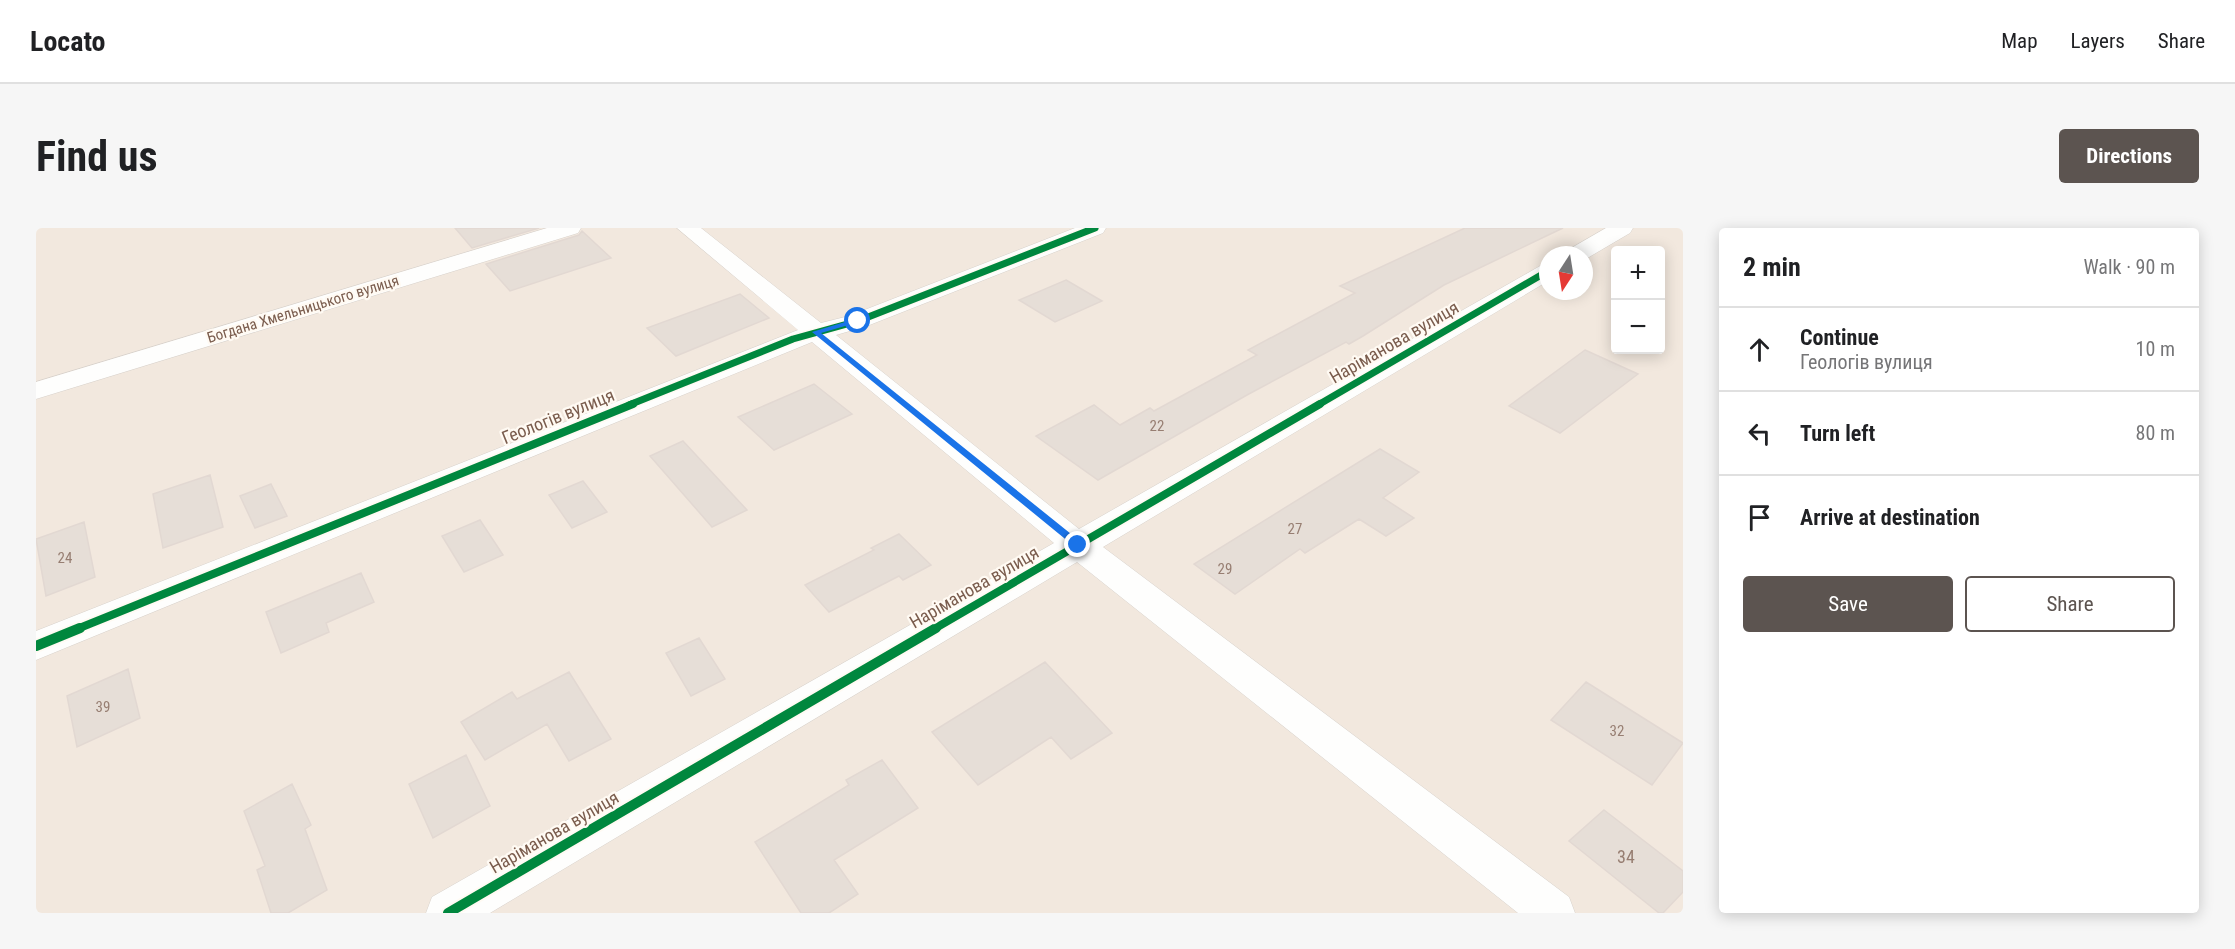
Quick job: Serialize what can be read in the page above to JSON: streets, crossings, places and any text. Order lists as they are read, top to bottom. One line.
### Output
{"streets":{"street":["Богдана Хмельницького вулиця","Наріманова вулиця","Геологів вулиця"]},"house_numbers":["22","27","24","29","39","32","34"],"north":"bottom","page":{"header":"Locato","nav":["Map","Layers","Share"],"buttons":["Directions",["Save","Share"]],"title":"Find us","heading":["2 min","Walk · 90 m"],"map_buttons":["+","−"],"list":[["Continue","Геологів вулиця","10 m"],["Turn left","80 m"],"Arrive at destination"]}}
